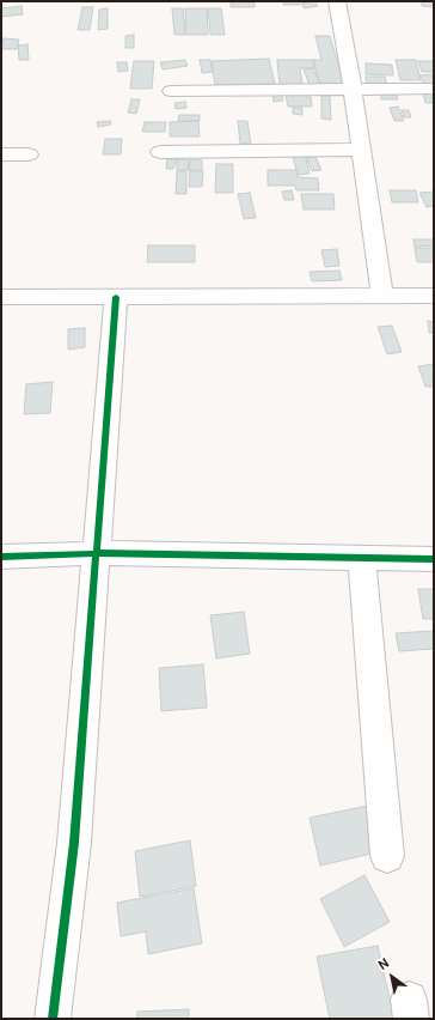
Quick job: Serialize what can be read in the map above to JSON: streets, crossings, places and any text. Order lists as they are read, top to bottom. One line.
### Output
{"north":"top left"}
